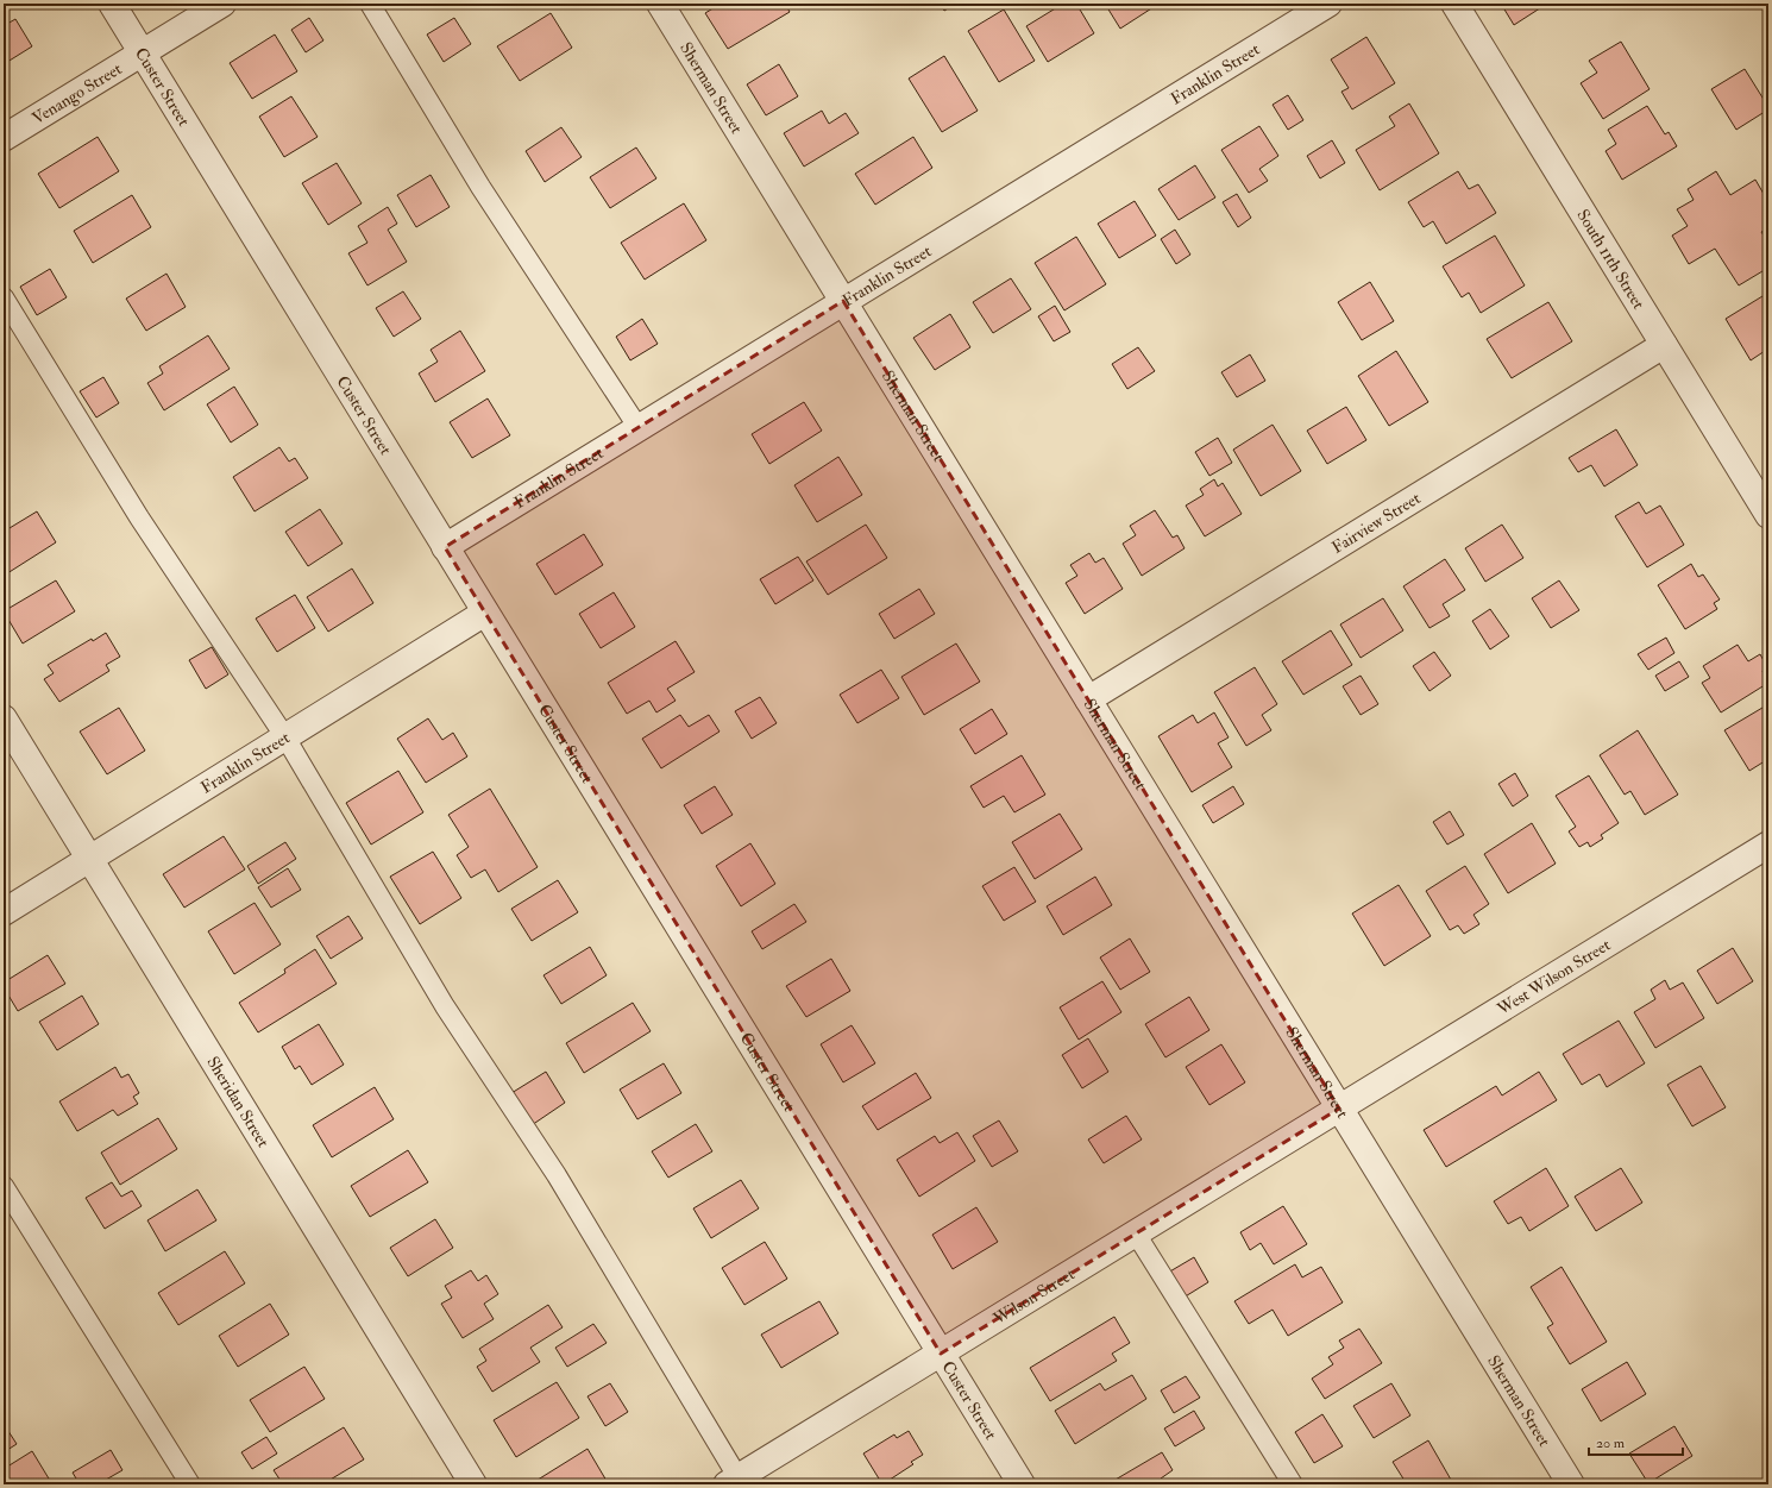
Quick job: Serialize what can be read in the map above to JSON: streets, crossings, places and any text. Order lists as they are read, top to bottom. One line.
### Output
{"streets":{"street":["Franklin Street","Custer Street","Sherman Street","Venango Street","South 11th Street","Fairview Street","West Wilson Street","Sheridan Street","Wilson Street"]},"crossings":[["Franklin Street","Custer Street"],["Franklin Street","Sherman Street"],["Franklin Street","Sheridan Street"],["Custer Street","Venango Street"],["Custer Street","Wilson Street"],["Sherman Street","Fairview Street"],["Sherman Street","West Wilson Street"],["Sherman Street","Wilson Street"],["South 11th Street","Fairview Street"],["West Wilson Street","Wilson Street"]],"scale_bar":"20 m"}
